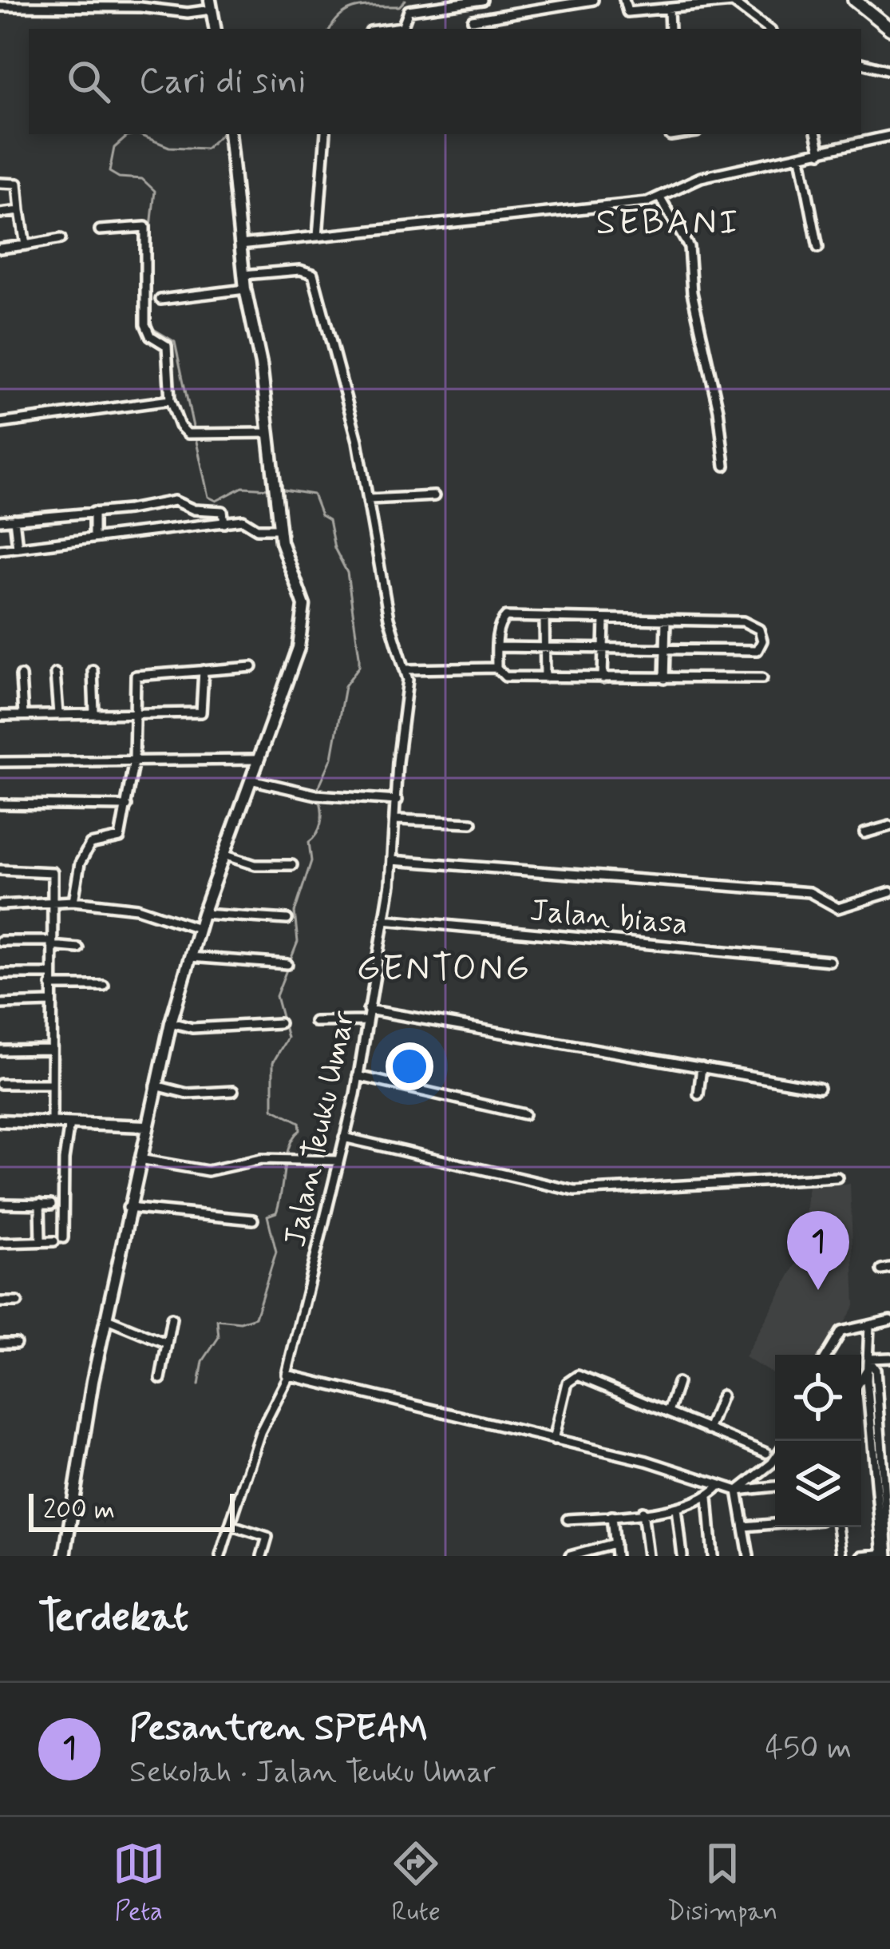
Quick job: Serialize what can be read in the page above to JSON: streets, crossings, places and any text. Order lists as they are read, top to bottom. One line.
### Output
{"streets":{"street":["Jalan biasa","Jalan Teuku Umar"]},"crossings":[["Jalan biasa","Jalan Teuku Umar"]],"districts":["SEBANI","GENTONG"],"scale_bar":"200 m","page":{"search":"Cari di sini","pins":"1","scale":"200 m","heading":"Terdekat","list":[{"mark":"1","name":"Pesantren SPEAM","note":"Sekolah · Jalan Teuku Umar","value":"450 m"}],"nav":["Peta","Rute","Disimpan"]}}
